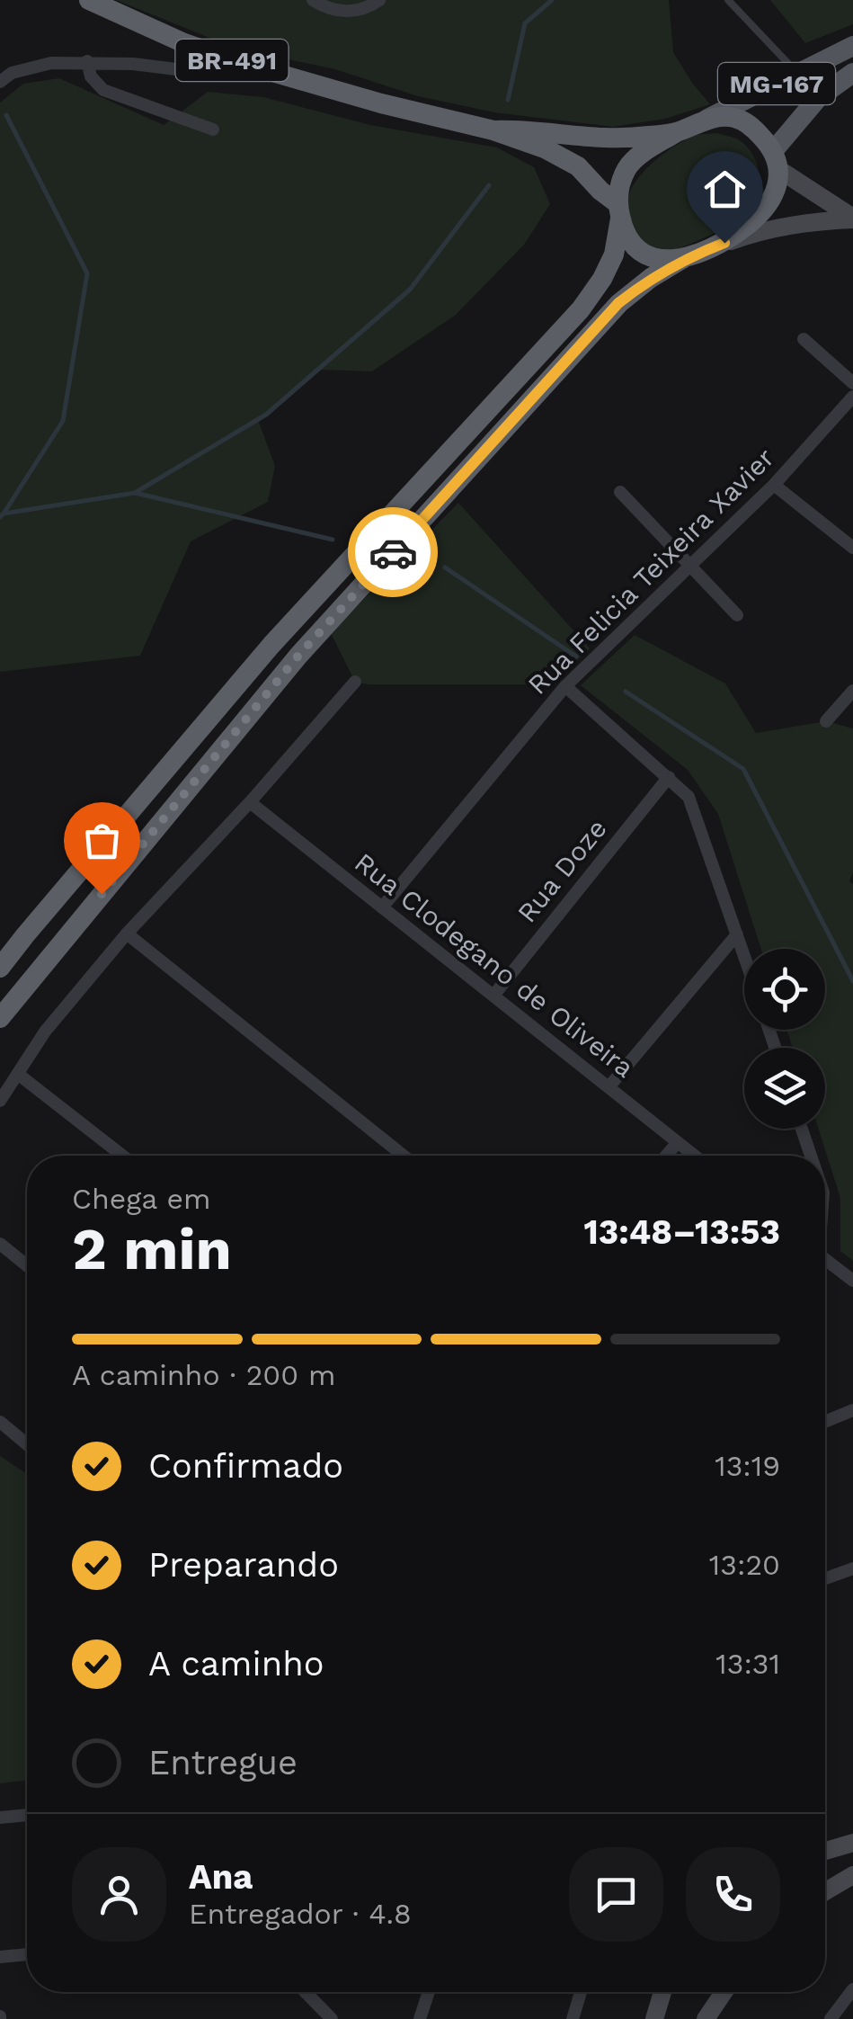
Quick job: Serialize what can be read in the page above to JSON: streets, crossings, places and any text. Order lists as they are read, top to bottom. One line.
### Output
{"streets":{"highway":["BR-491","MG-167"],"street":["Rua Felicia Teixeira Xavier","Rua Doze","Rua Clodegano de Oliveira"]},"crossings":[["BR-491","MG-167"],["Rua Felicia Teixeira Xavier","Rua Clodegano de Oliveira"],["Rua Doze","Rua Clodegano de Oliveira"]],"page":{"heading":["2 min","Chega em","13:48–13:53"],"panel":["Ana","Entregador · 4.8"],"bar":"A caminho · 200 m","list":[["Confirmado","13:19"],["Preparando","13:20"],["A caminho","13:31"],"Entregue"]}}
